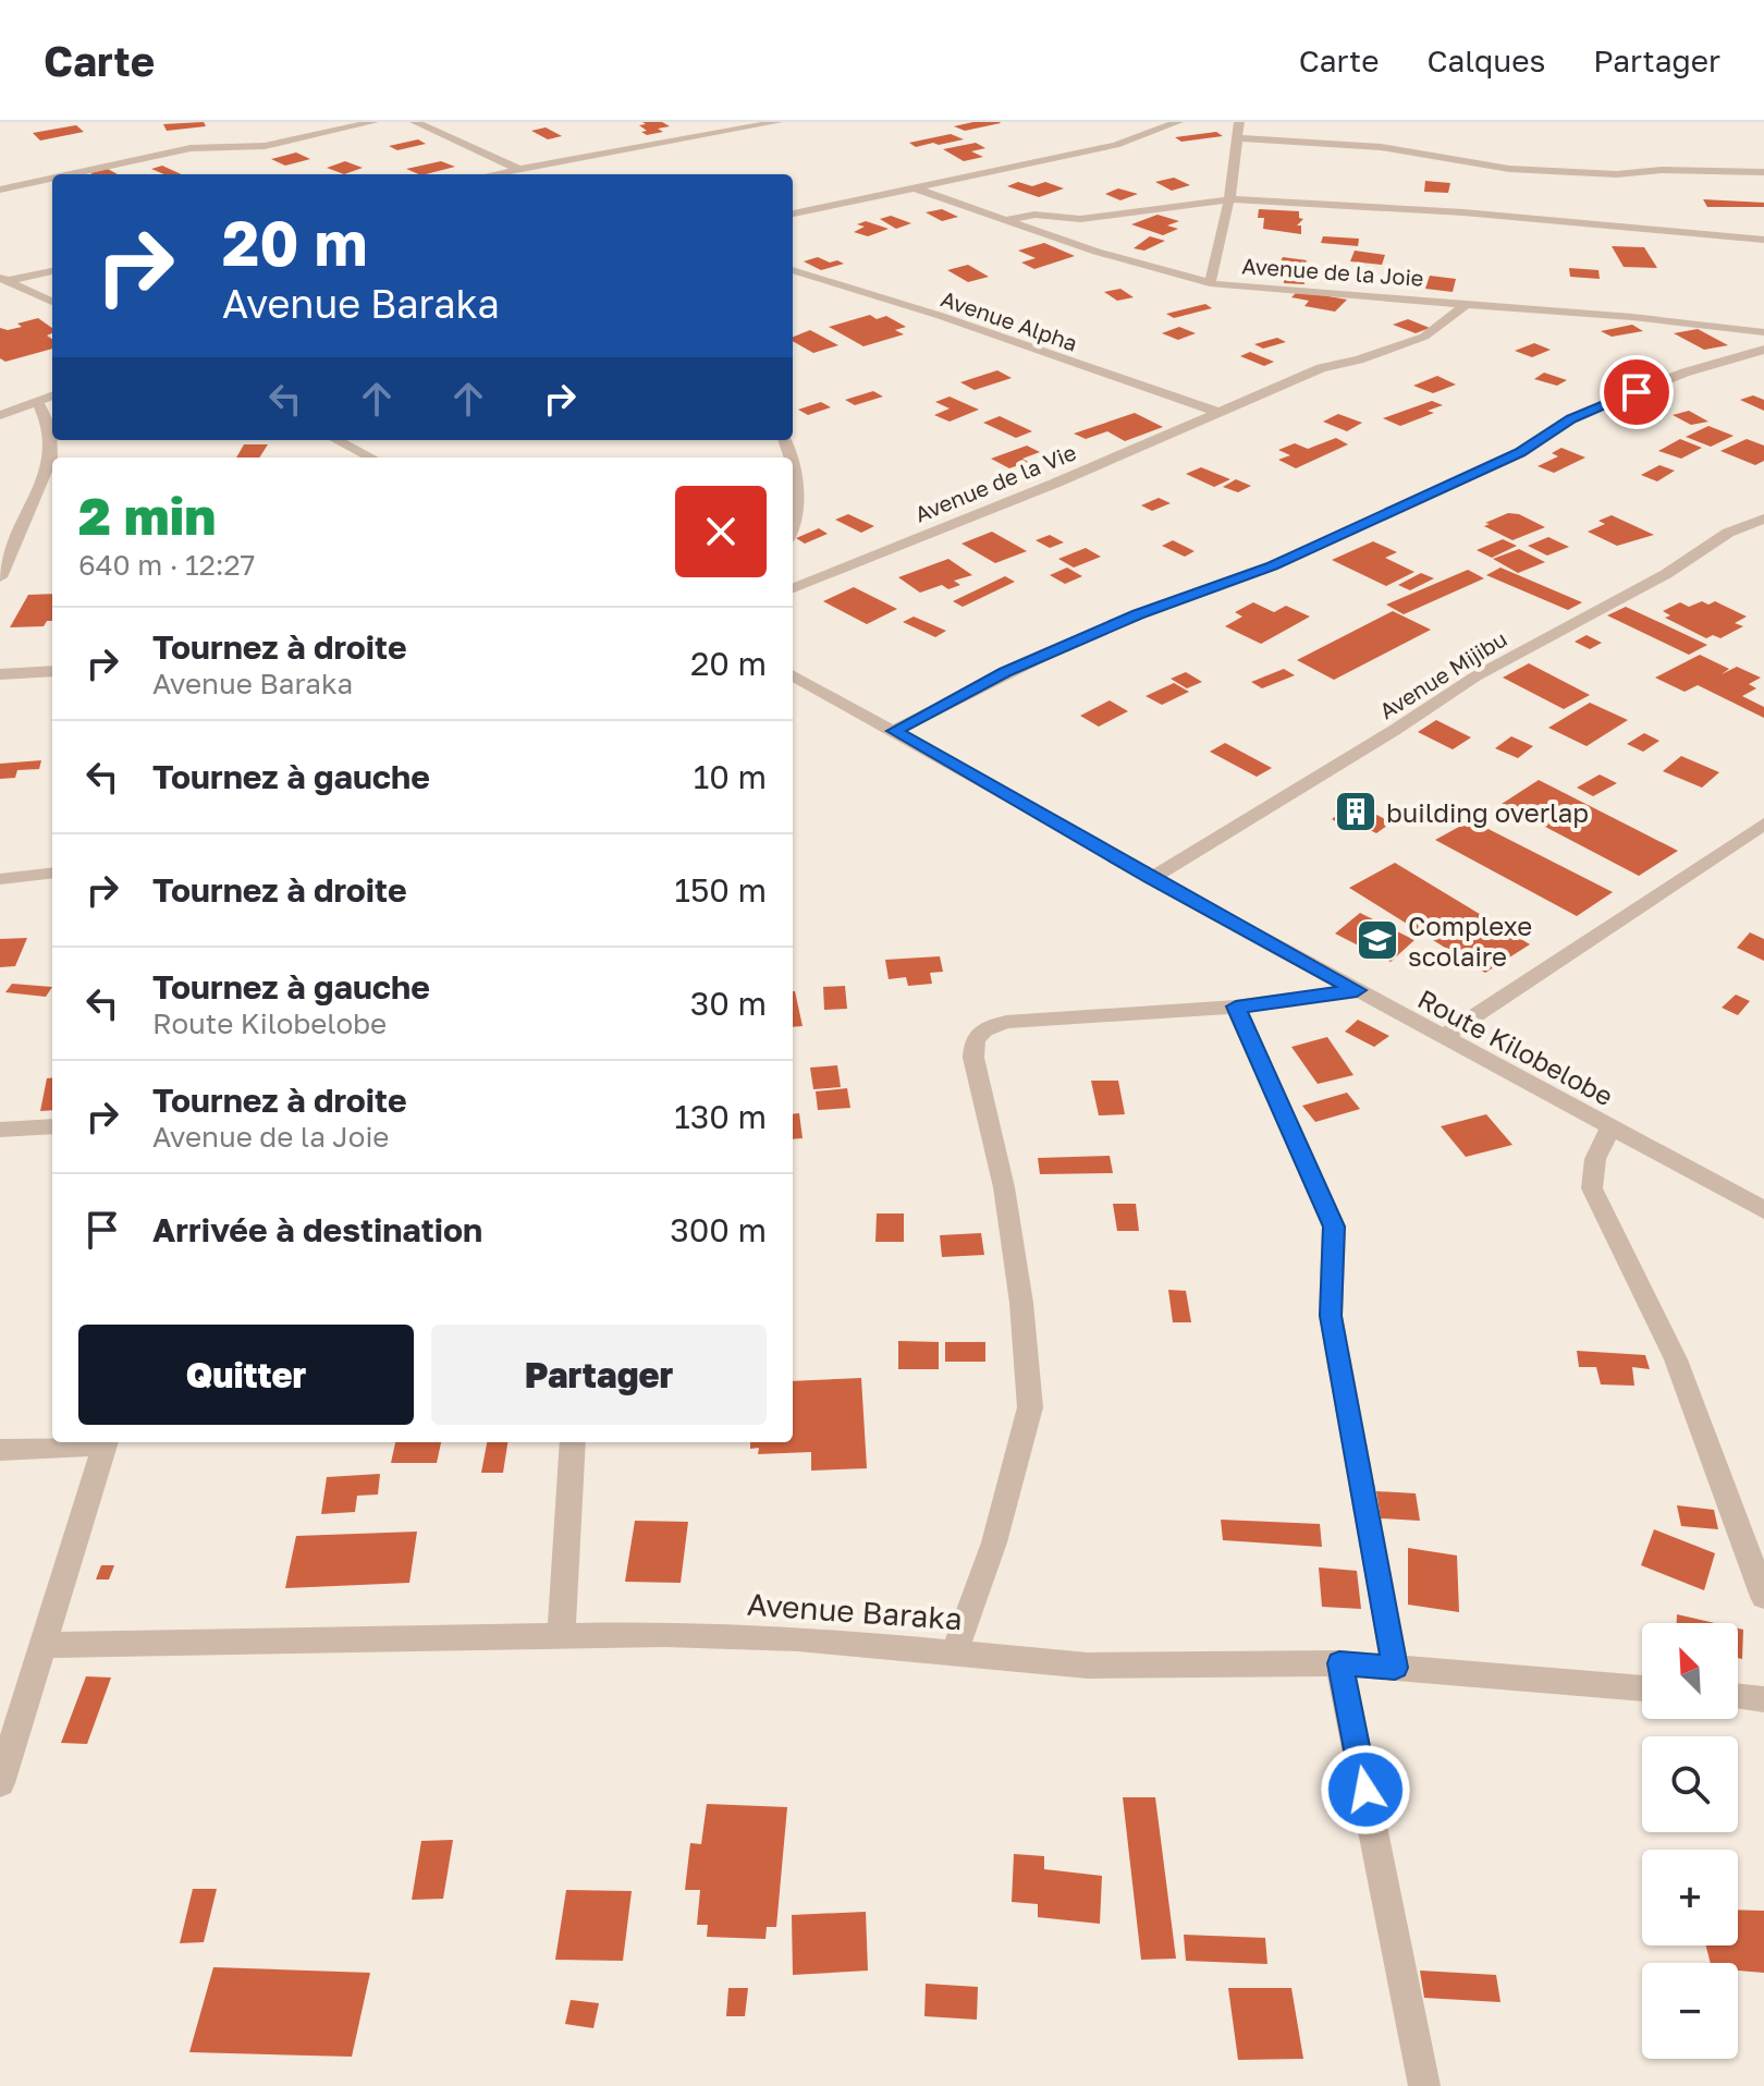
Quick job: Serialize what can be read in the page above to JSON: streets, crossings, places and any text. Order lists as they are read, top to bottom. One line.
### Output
{"streets":{"street":["Avenue de la Joie","Avenue Alpha","Avenue de la Vie","Avenue Mijibu","Route Kilobelobe","Avenue Baraka"]},"crossings":[["Avenue de la Joie","Avenue de la Vie"],["Avenue Alpha","Avenue de la Vie"],["Avenue Mijibu","Route Kilobelobe"]],"places":{"building":["building overlap"],"school or university":["Complexe scolaire"]},"north":"top left","page":{"header":"Carte","nav":["Carte","Calques","Partager"],"turn":["20 m","Avenue Baraka"],"heading":["2 min","640 m · 12:27"],"list":[{"name":"Tournez à droite","note":"Avenue Baraka","value":"20 m"},{"name":"Tournez à gauche","value":"10 m"},{"name":"Tournez à droite","value":"150 m"},{"name":"Tournez à gauche","note":"Route Kilobelobe","value":"30 m"},{"name":"Tournez à droite","note":"Avenue de la Joie","value":"130 m"},{"name":"Arrivée à destination","value":"300 m"}],"buttons":["Quitter","Partager"],"map_buttons":["+","−"]}}
